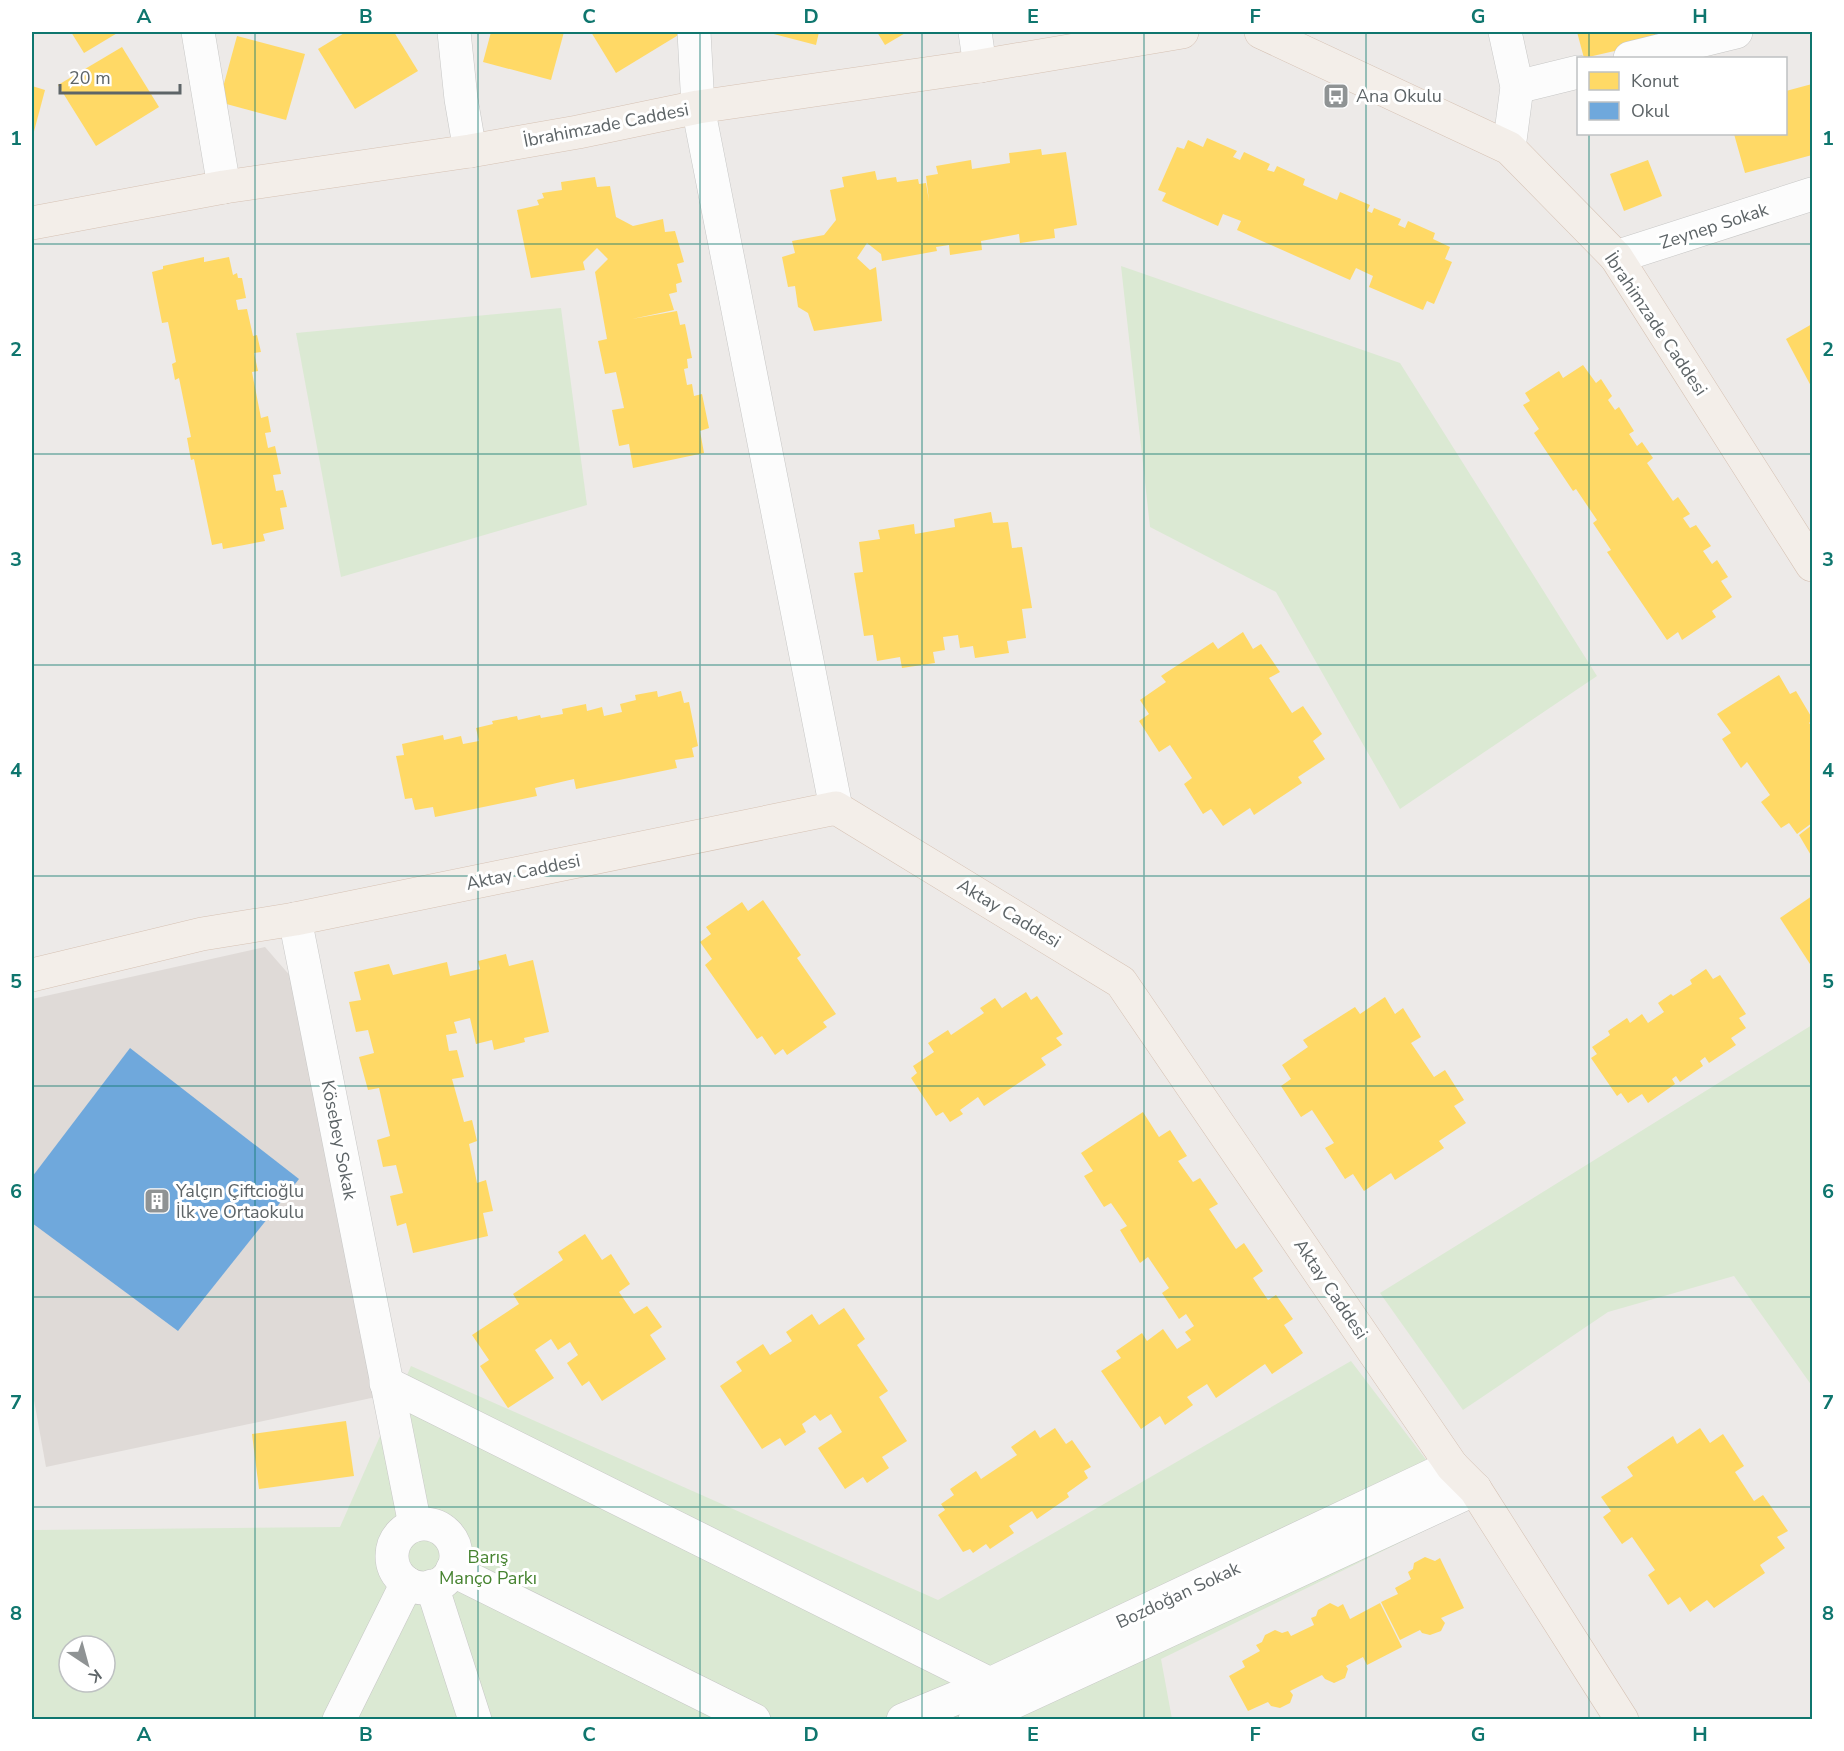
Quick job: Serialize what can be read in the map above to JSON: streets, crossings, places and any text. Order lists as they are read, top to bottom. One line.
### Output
{"streets":{"main road":["İbrahimzade Caddesi","Aktay Caddesi"],"street":["Zeynep Sokak","Kösebey Sokak","Bozdoğan Sokak"]},"crossings":[["İbrahimzade Caddesi","Zeynep Sokak"],["Aktay Caddesi","Kösebey Sokak"],["Aktay Caddesi","Bozdoğan Sokak"]],"parks":["Barış Manço Parkı"],"places":{"bus stop":["Ana Okulu"],"building":["Yalçın Çiftcioğlu İlk ve Ortaokulu"]},"legend":["Konut","Okul"],"scale_bar":"20 m","north":"bottom right","grid":{"columns":["A","B","C","D","E","F","G","H"],"rows":["1","2","3","4","5","6","7","8"]}}
